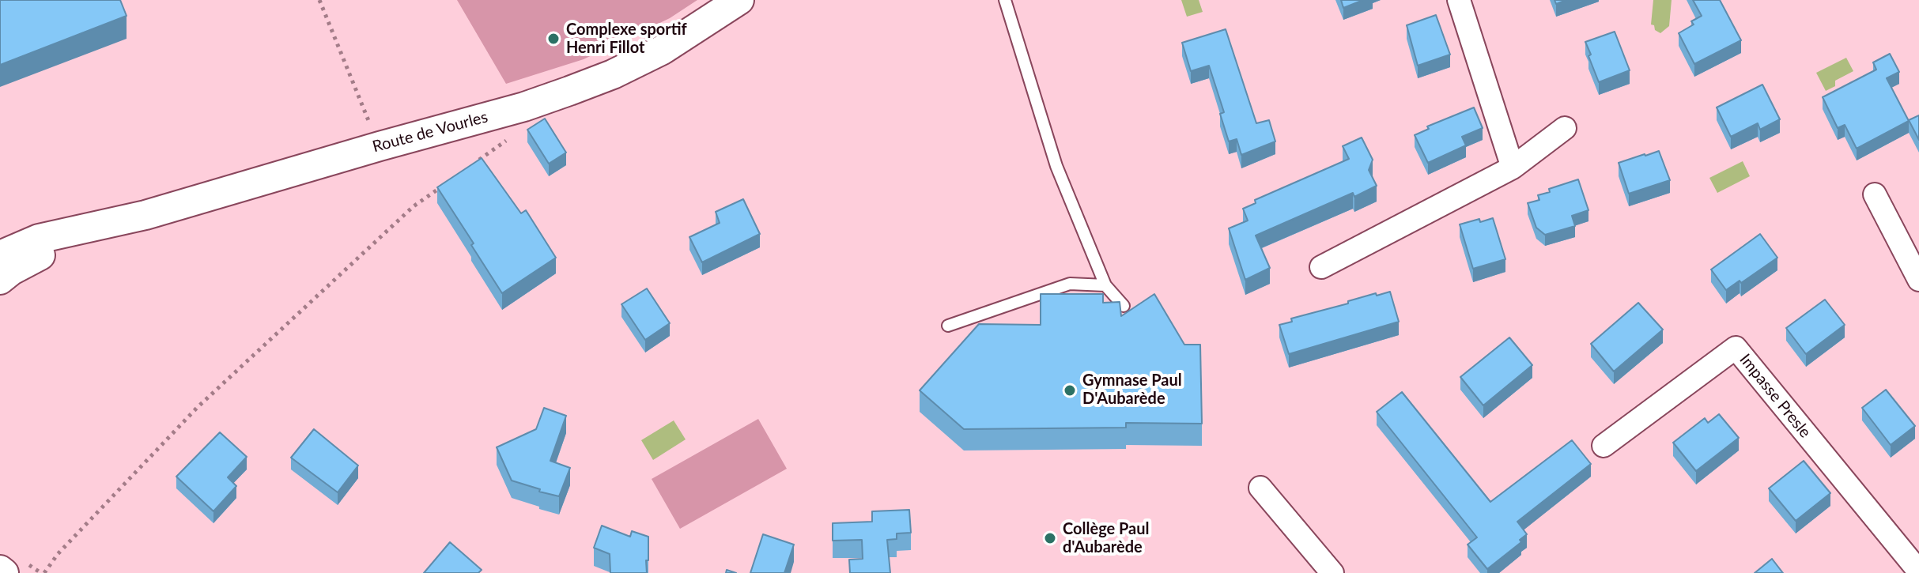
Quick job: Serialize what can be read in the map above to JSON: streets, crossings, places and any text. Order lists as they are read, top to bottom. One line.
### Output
{"streets":{"street":["Route de Vourles","Impasse Presle"]},"places":["Complexe sportif Henri Fillot","Gymnase Paul D'Aubarède","Collège Paul d'Aubarède"]}
